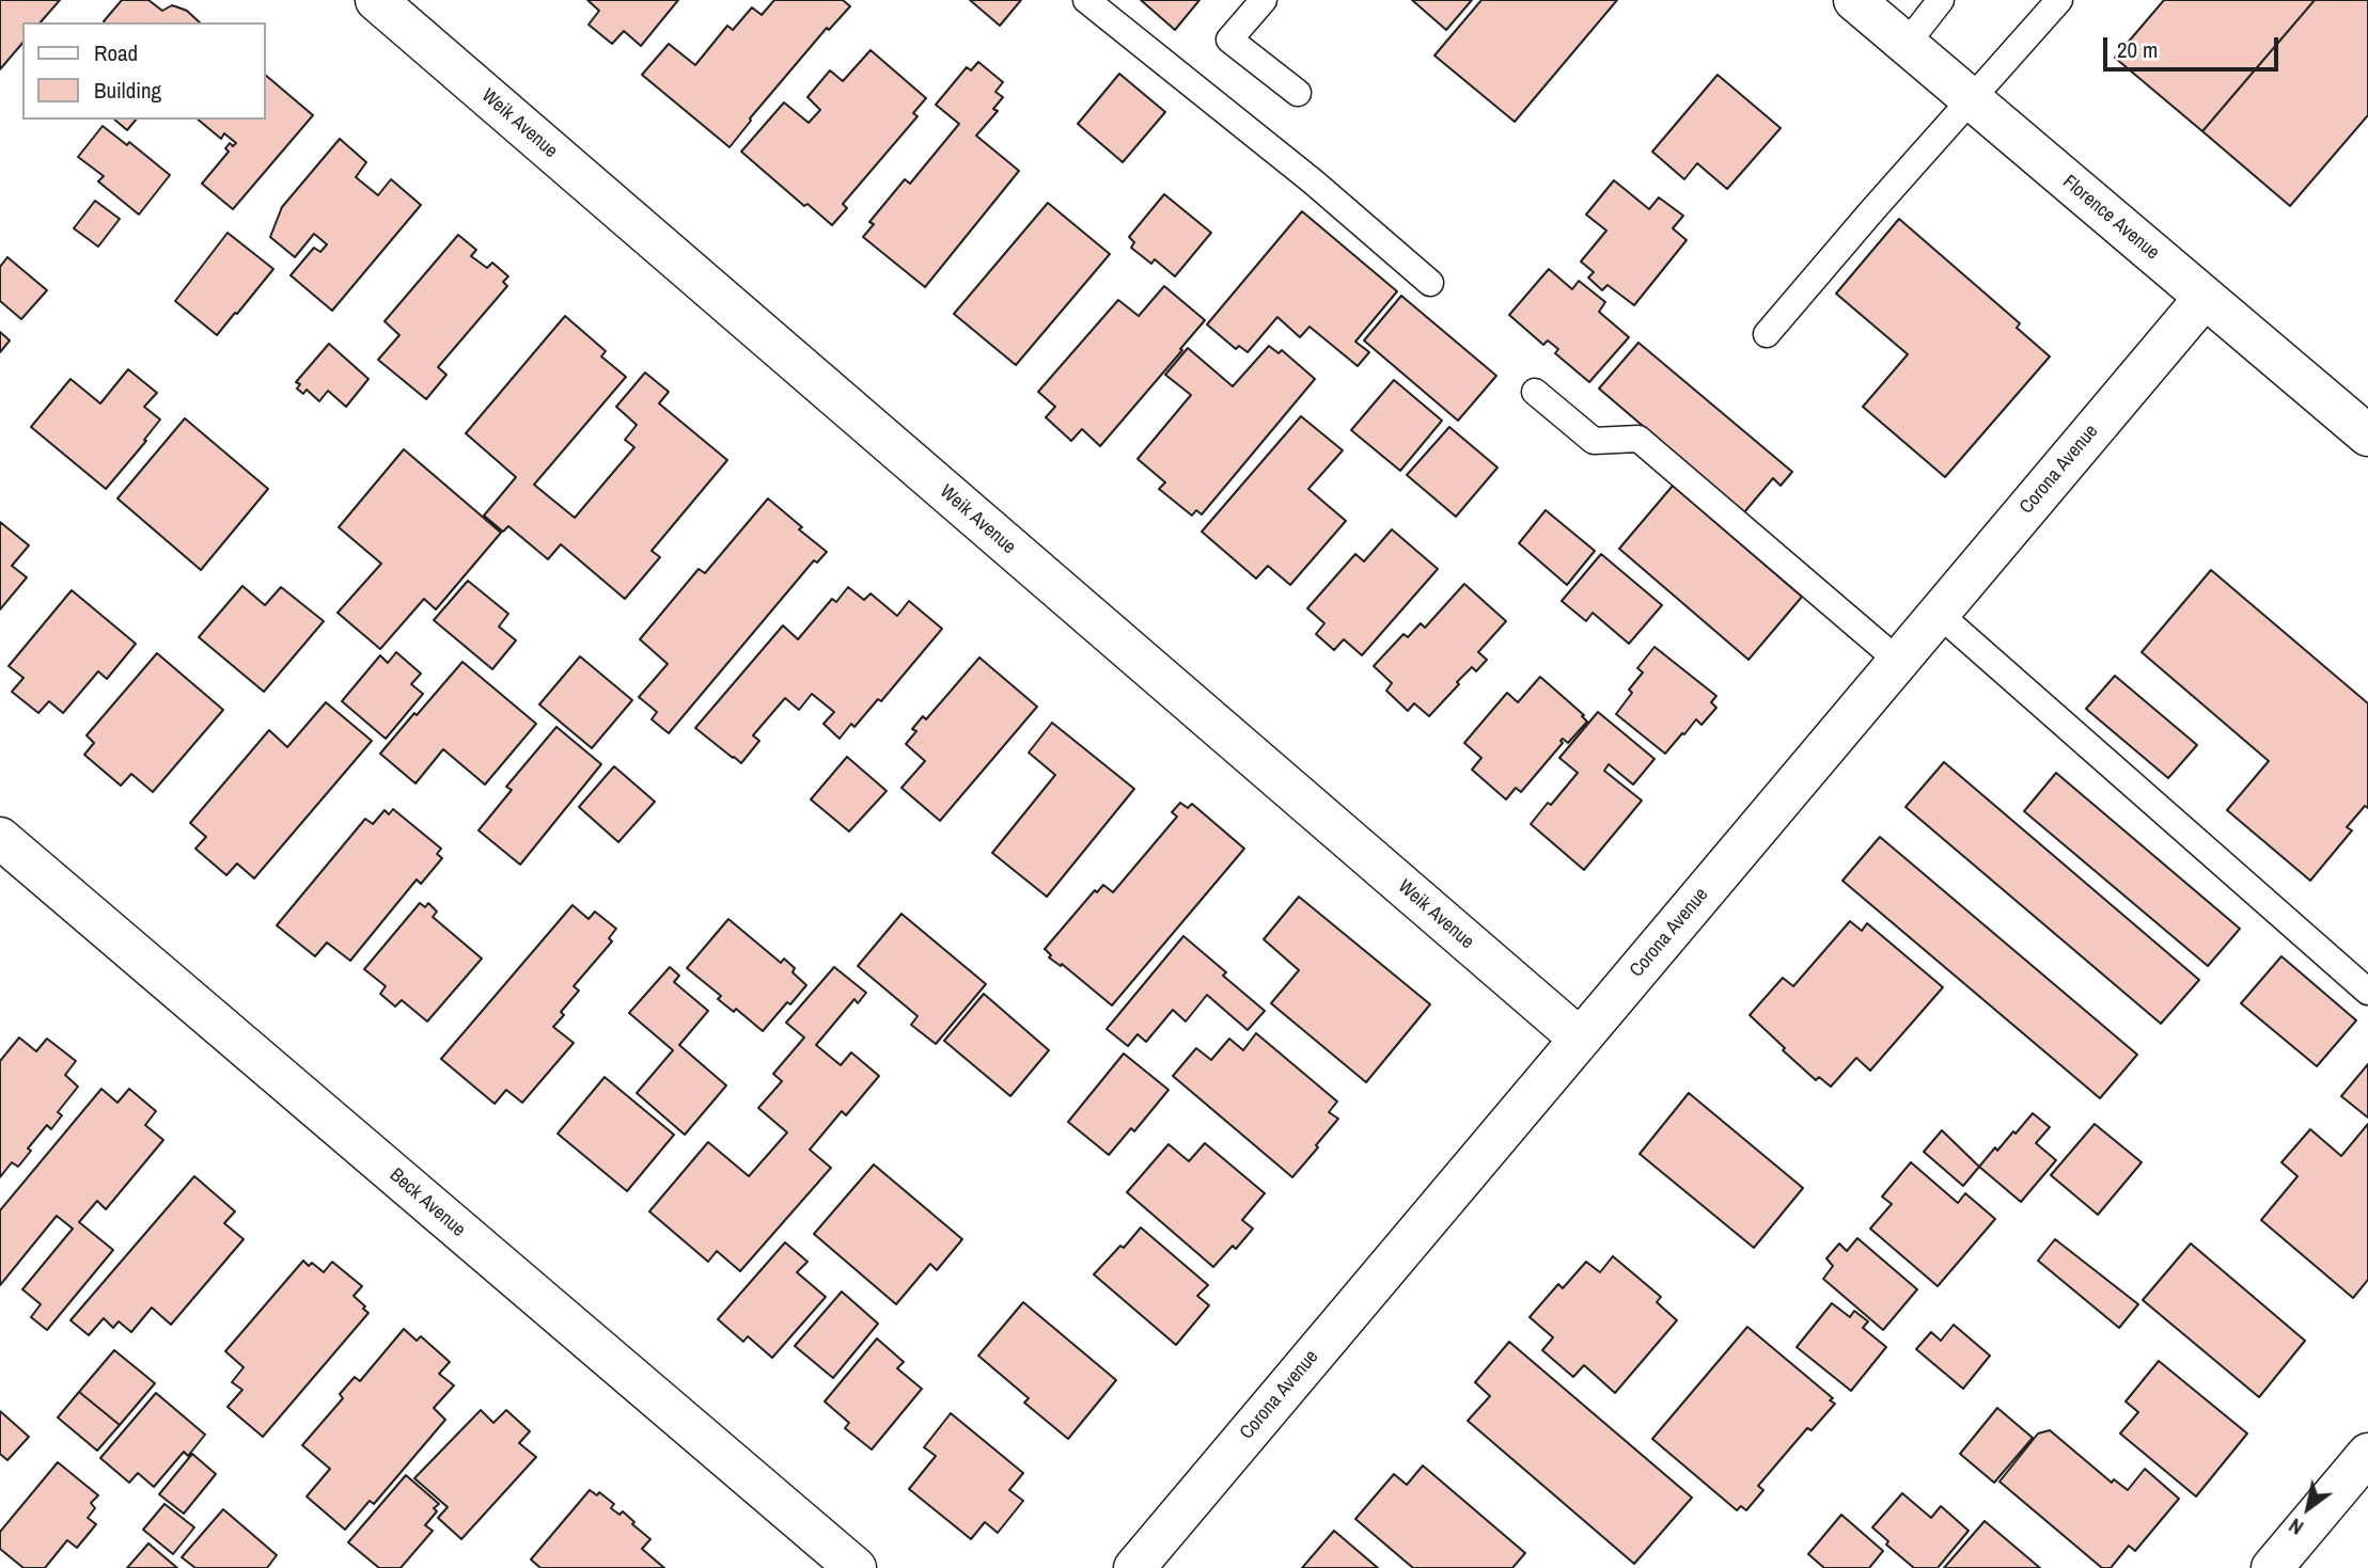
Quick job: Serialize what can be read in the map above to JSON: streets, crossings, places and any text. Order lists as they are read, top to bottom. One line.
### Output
{"streets":{"street":["Weik Avenue","Florence Avenue","Corona Avenue","Beck Avenue"]},"crossings":[["Weik Avenue","Corona Avenue"],["Florence Avenue","Corona Avenue"]],"legend":["Road","Building"],"scale_bar":"20 m","north":"bottom left"}
